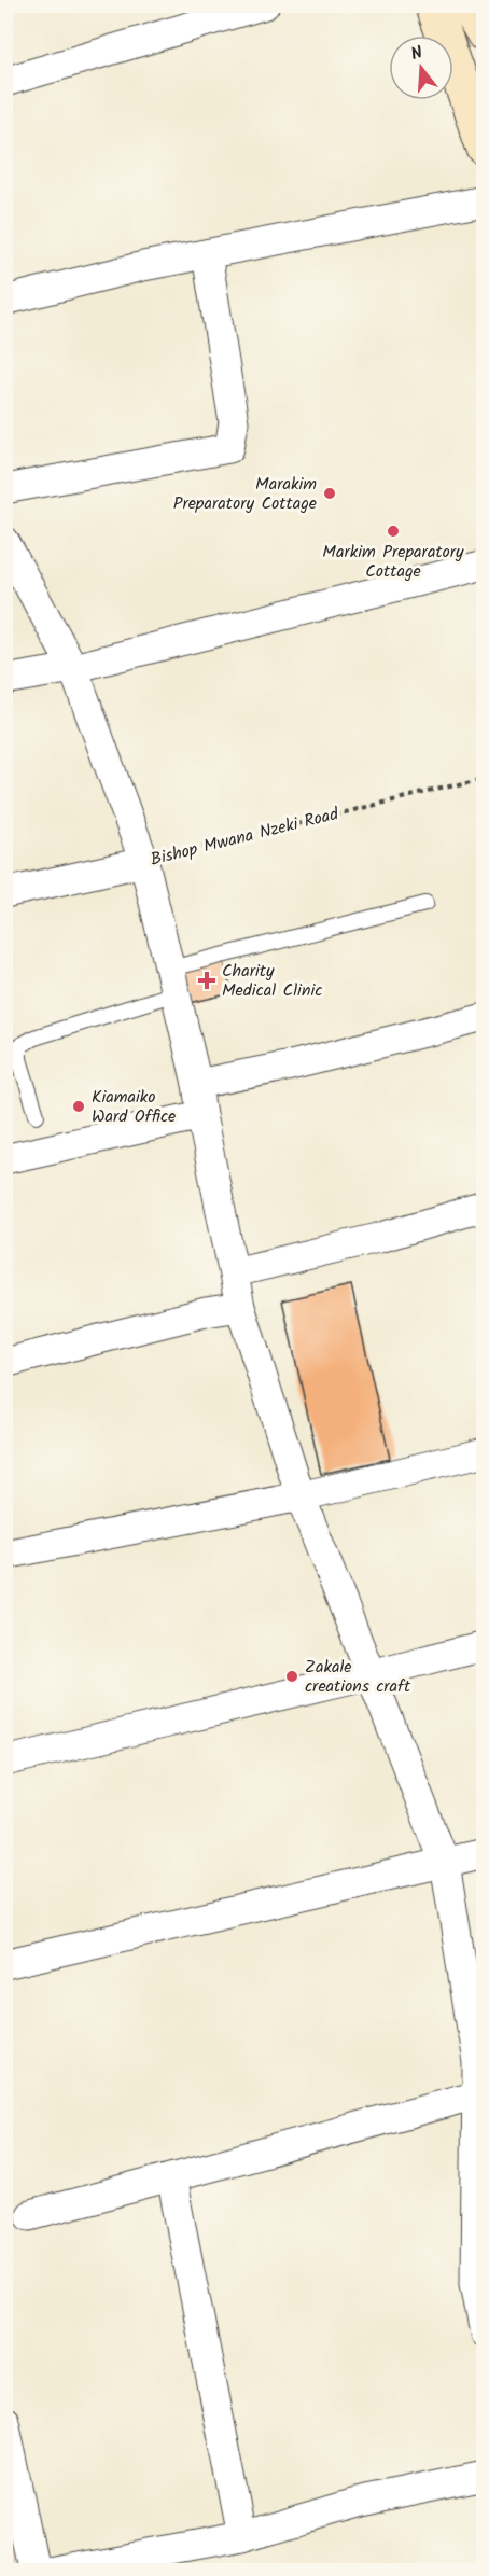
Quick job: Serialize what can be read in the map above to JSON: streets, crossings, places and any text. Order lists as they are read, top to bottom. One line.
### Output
{"streets":{"street":["Bishop Mwana Nzeki Road"]},"places":{"other":["Marakim Preparatory Cottage","Markim Preparatory Cottage","Kiamaiko Ward Office","Zakale creations craft"],"health":["Charity Medical Clinic"]},"north":"top"}
